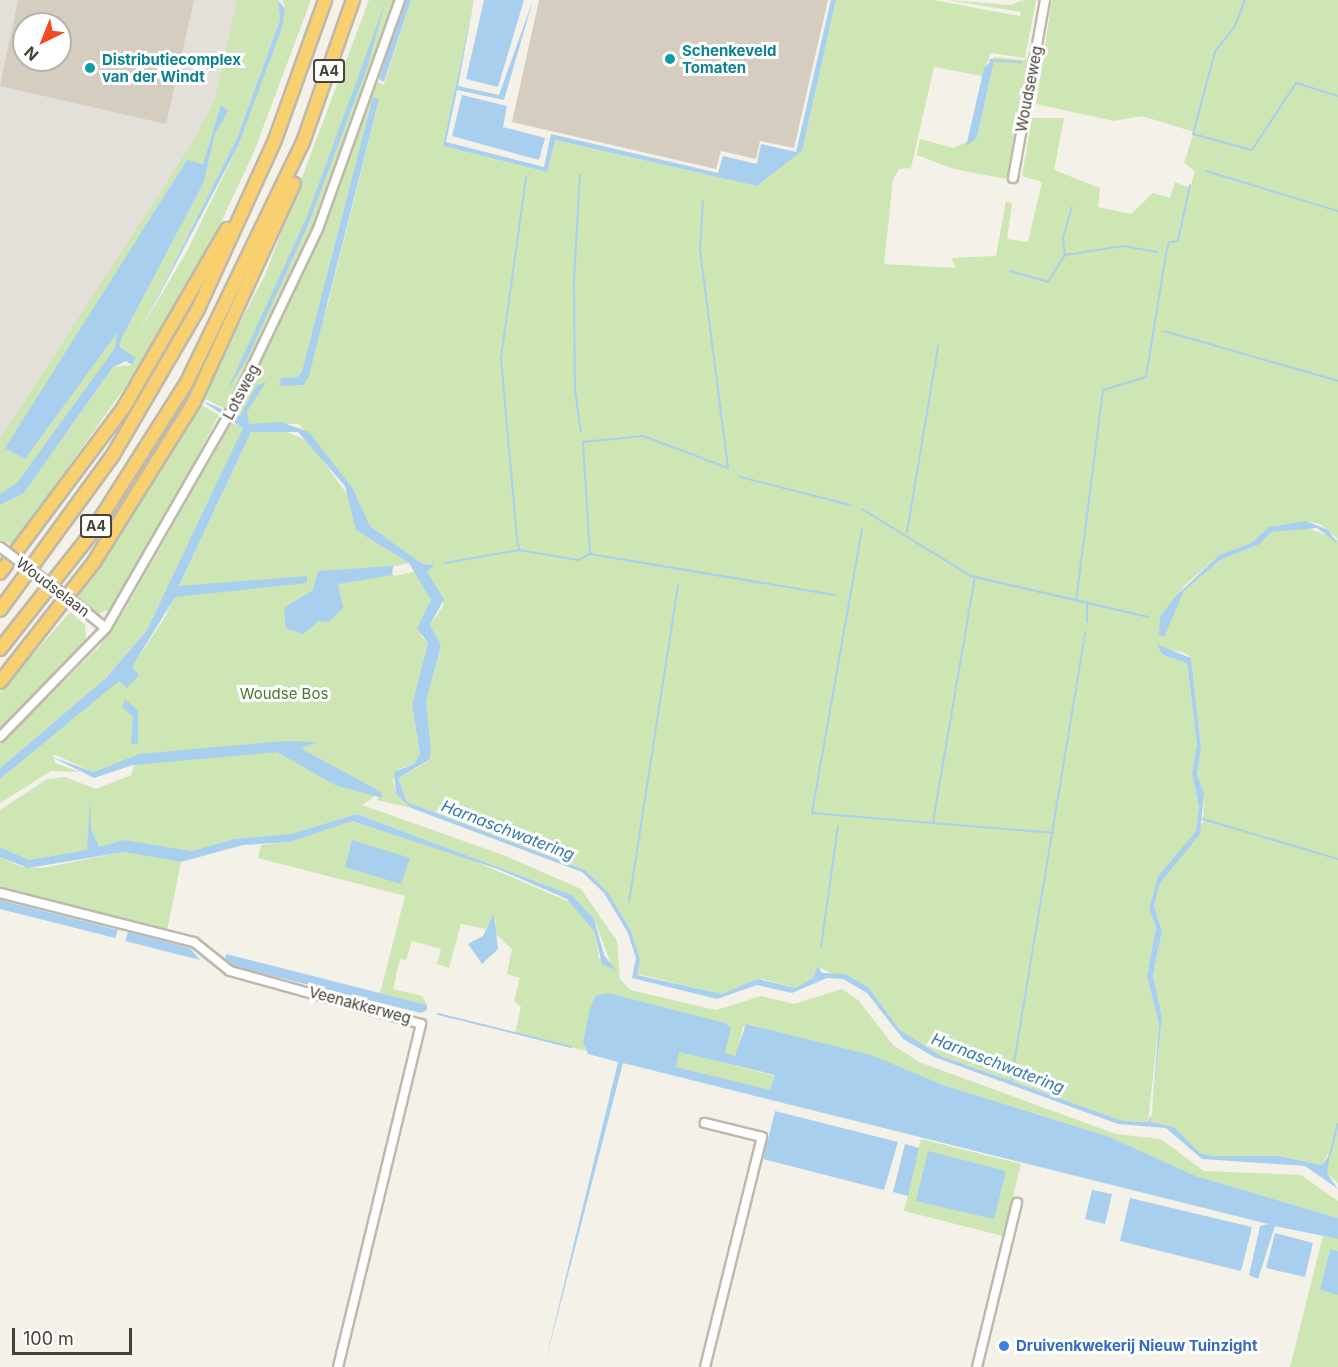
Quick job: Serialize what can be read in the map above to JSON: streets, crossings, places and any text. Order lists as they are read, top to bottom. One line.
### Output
{"streets":{"highway":["A4"],"street":["Woudseweg","Lotsweg","Woudselaan","Veenakkerweg"]},"crossings":[["Lotsweg","Woudselaan"]],"water":["Harnaschwatering"],"parks":["Woudse Bos"],"places":["Schenkeveld Tomaten","Distributiecomplex van der Windt","Druivenkwekerij Nieuw Tuinzight"],"scale_bar":"100 m","north":"bottom left"}
